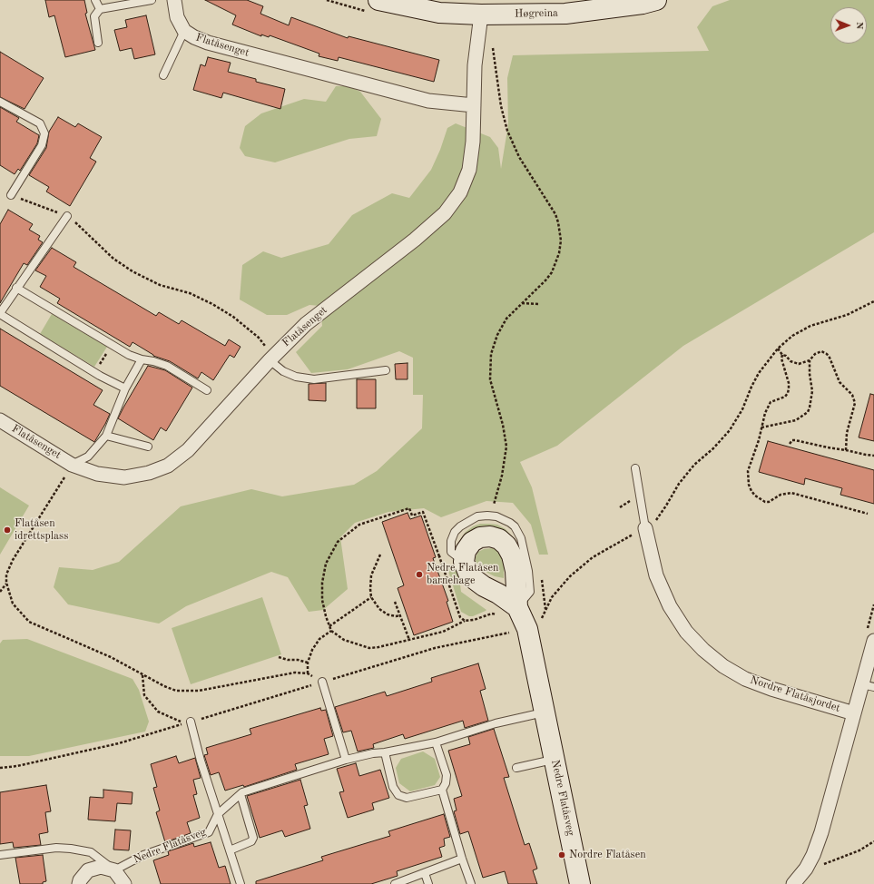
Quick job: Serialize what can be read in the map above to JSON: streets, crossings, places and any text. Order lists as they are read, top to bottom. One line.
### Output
{"streets":{"street":["Høgreina","Flatåsenget","Nordre Flatåsjordet","Nedre Flatåsveg"]},"crossings":[["Høgreina","Flatåsenget"]],"places":["Flatåsen idrettsplass","Nedre Flatåsen barnehage","Nordre Flatåsen"],"north":"right"}
